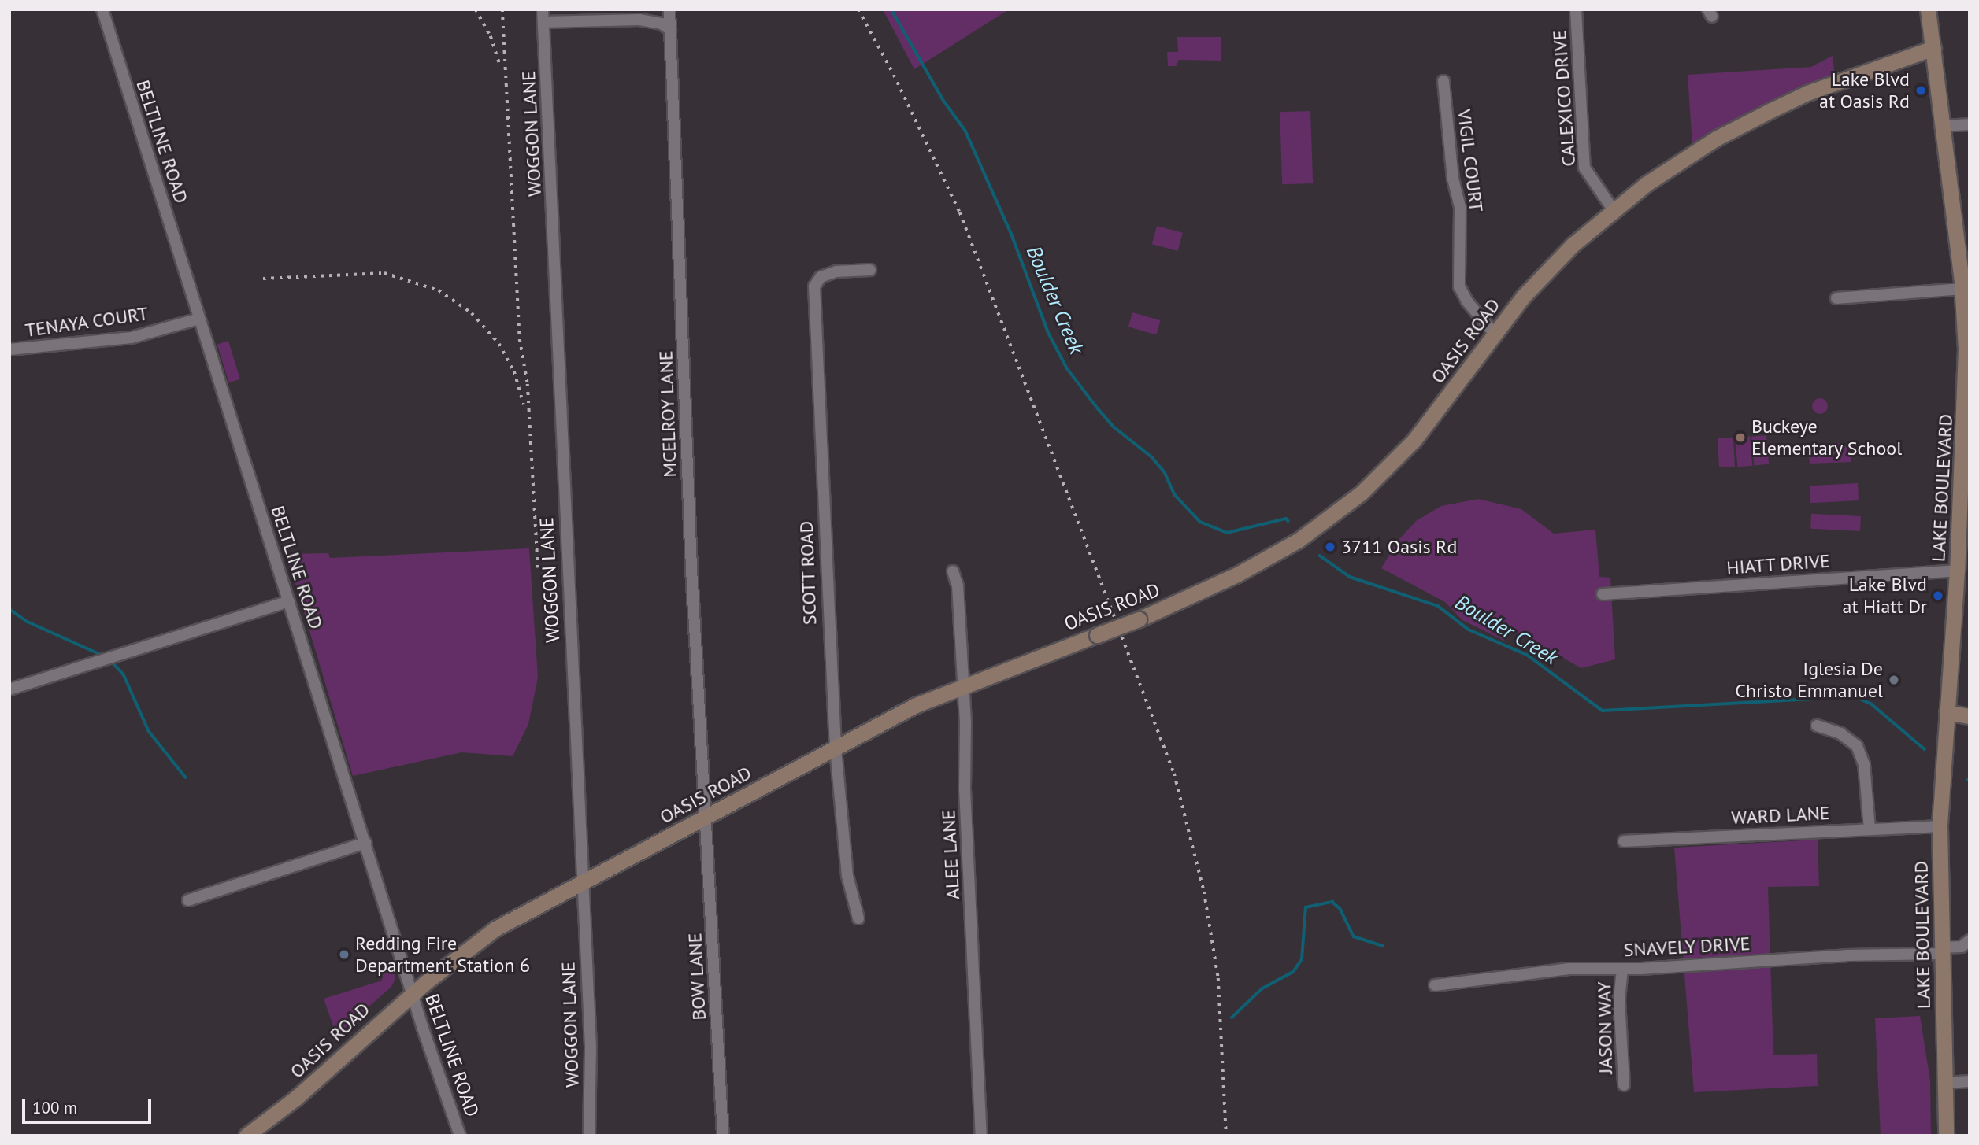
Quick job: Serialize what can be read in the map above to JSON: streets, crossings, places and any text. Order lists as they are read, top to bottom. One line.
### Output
{"streets":{"main road":["OASIS ROAD","LAKE BOULEVARD"],"street":["CALEXICO DRIVE","WOGGON LANE","BELTLINE ROAD","VIGIL COURT","TENAYA COURT","MCELROY LANE","HIATT DRIVE","SCOTT ROAD","WARD LANE","ALEE LANE","SNAVELY DRIVE","BOW LANE","JASON WAY"]},"crossings":[["CALEXICO DRIVE","OASIS ROAD"],["WOGGON LANE","OASIS ROAD"],["BELTLINE ROAD","TENAYA COURT"],["BELTLINE ROAD","OASIS ROAD"],["VIGIL COURT","OASIS ROAD"],["OASIS ROAD","MCELROY LANE"],["OASIS ROAD","LAKE BOULEVARD"],["OASIS ROAD","SCOTT ROAD"],["OASIS ROAD","ALEE LANE"],["OASIS ROAD","BOW LANE"],["MCELROY LANE","BOW LANE"],["LAKE BOULEVARD","HIATT DRIVE"],["LAKE BOULEVARD","WARD LANE"],["LAKE BOULEVARD","SNAVELY DRIVE"],["SNAVELY DRIVE","JASON WAY"]],"water":["Boulder Creek"],"places":["Lake Blvd at Oasis Rd","Buckeye Elementary School","3711 Oasis Rd","Lake Blvd at Hiatt Dr","Iglesia De Christo Emmanuel","Redding Fire Department Station 6"],"scale_bar":"100 m"}
